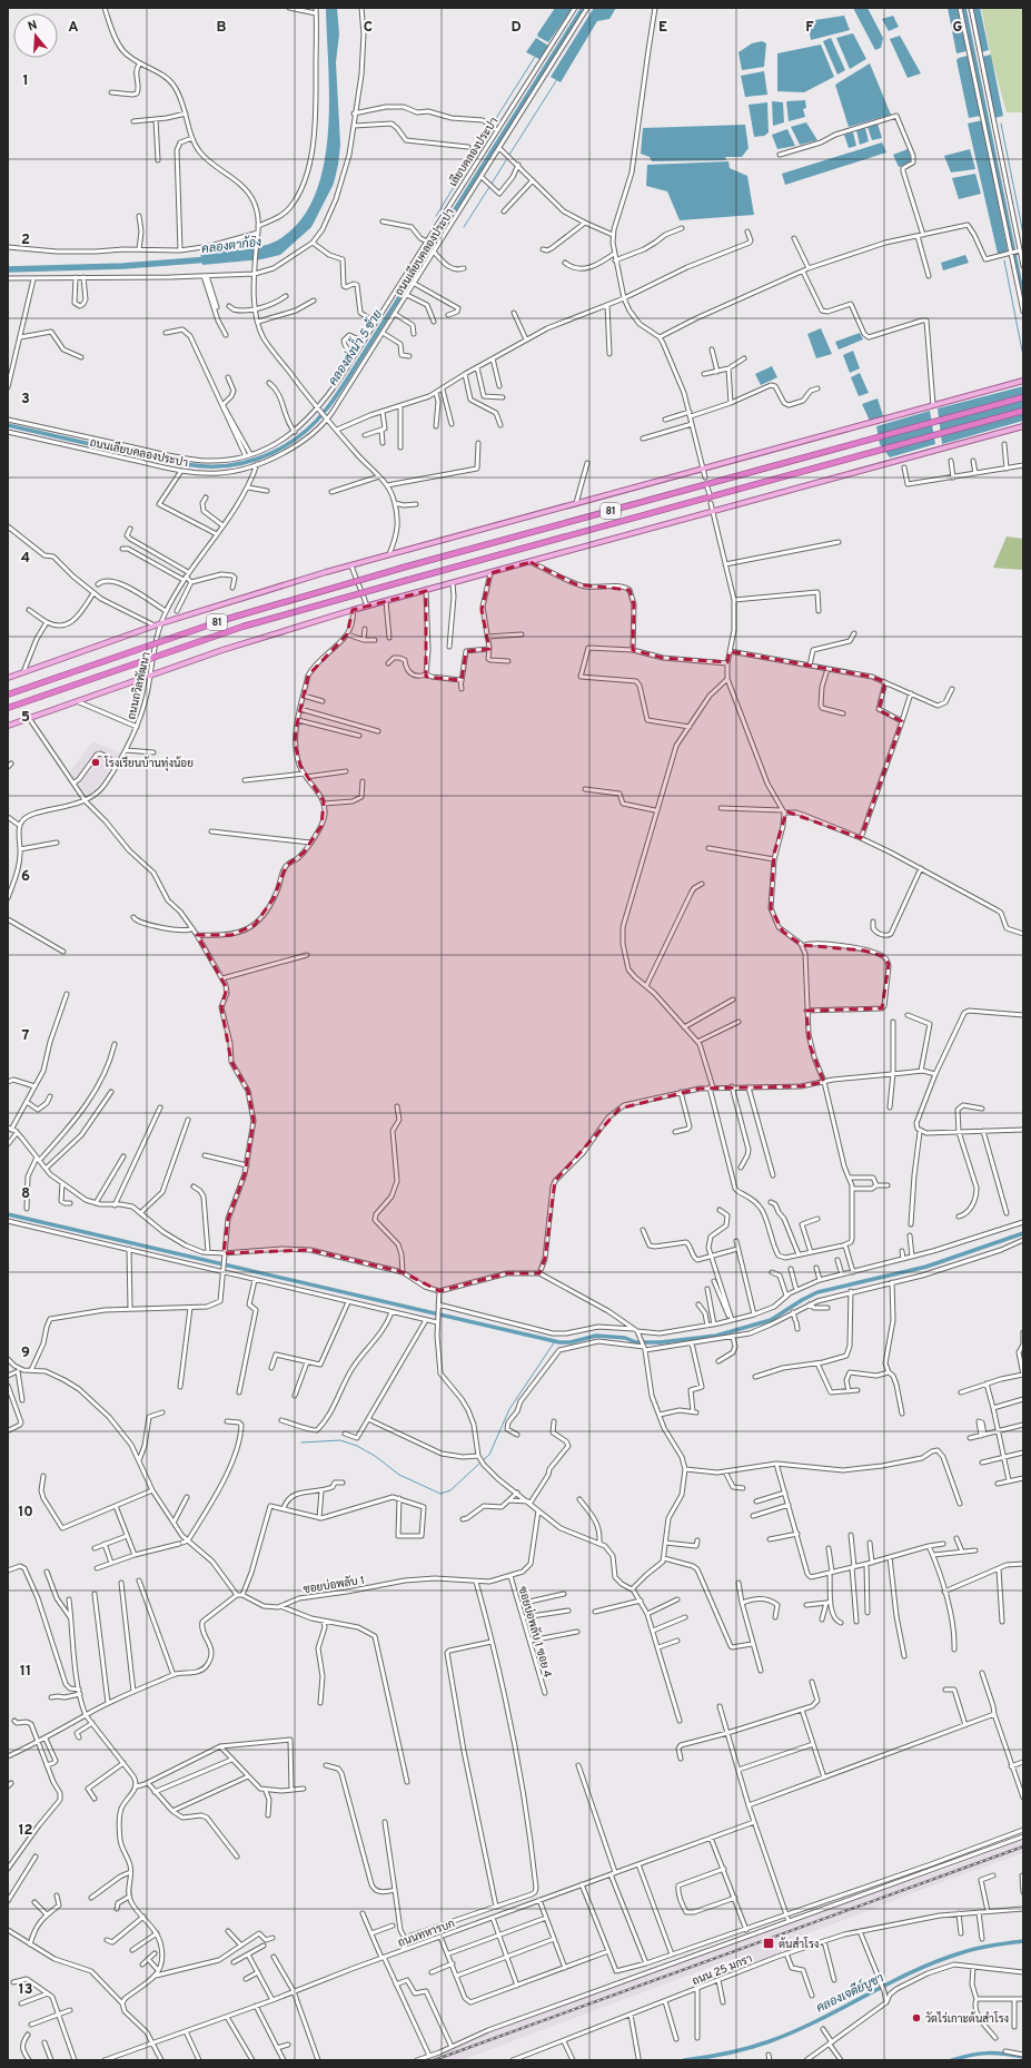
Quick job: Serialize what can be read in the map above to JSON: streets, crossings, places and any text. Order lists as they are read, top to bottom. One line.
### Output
{"streets":{"highway":["81"],"street":["เลียบคลองประปา","ถนนเลียบคลองประปา","ถนนถวิลพัฒนา","ซอยบ่อพลับ 1","ซอยบ่อพลับ 1 ซอย 4","ถนนทหารบก","ถนน 25 มกรา"]},"crossings":[["ถนนเลียบคลองประปา","ถนนถวิลพัฒนา"],["ซอยบ่อพลับ 1","ซอยบ่อพลับ 1 ซอย 4"]],"water":["คลองตาก้อง","คลองส่งน้ำ 5 ซ้าย","คลองเจดีย์บูชา"],"places":{"other":["โรงเรียนบ้านทุ่งน้อย","วัดไร่เกาะต้นสำโรง"],"transit":["ต้นสำโรง"]},"north":"top","grid":{"columns":["A","B","C","D","E","F","G"],"rows":["1","2","3","4","5","6","7","8","9","10","11","12","13"]}}
